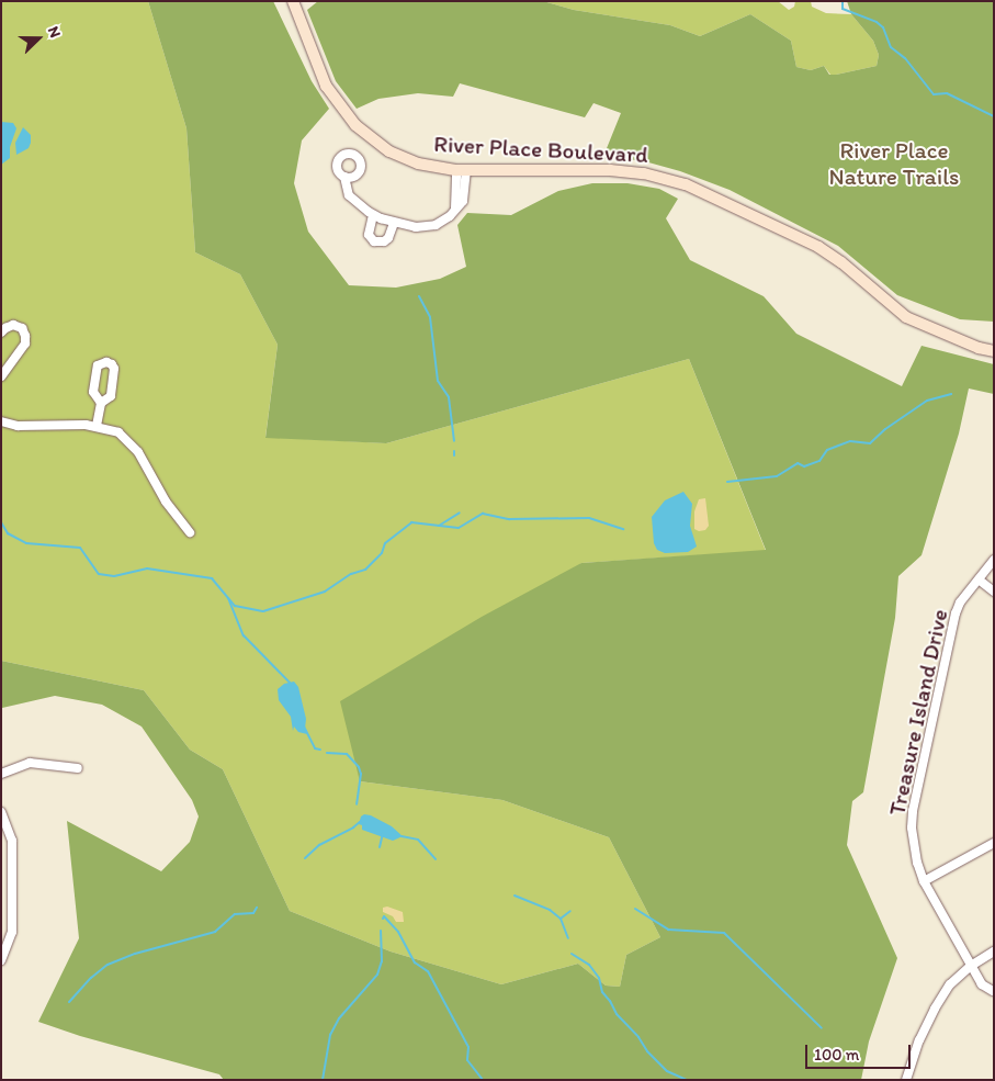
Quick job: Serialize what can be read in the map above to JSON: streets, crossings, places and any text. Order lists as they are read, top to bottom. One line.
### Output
{"streets":{"street":["River Place Boulevard","Treasure Island Drive"]},"parks":["River Place Nature Trails"],"scale_bar":"100 m","north":"right"}
